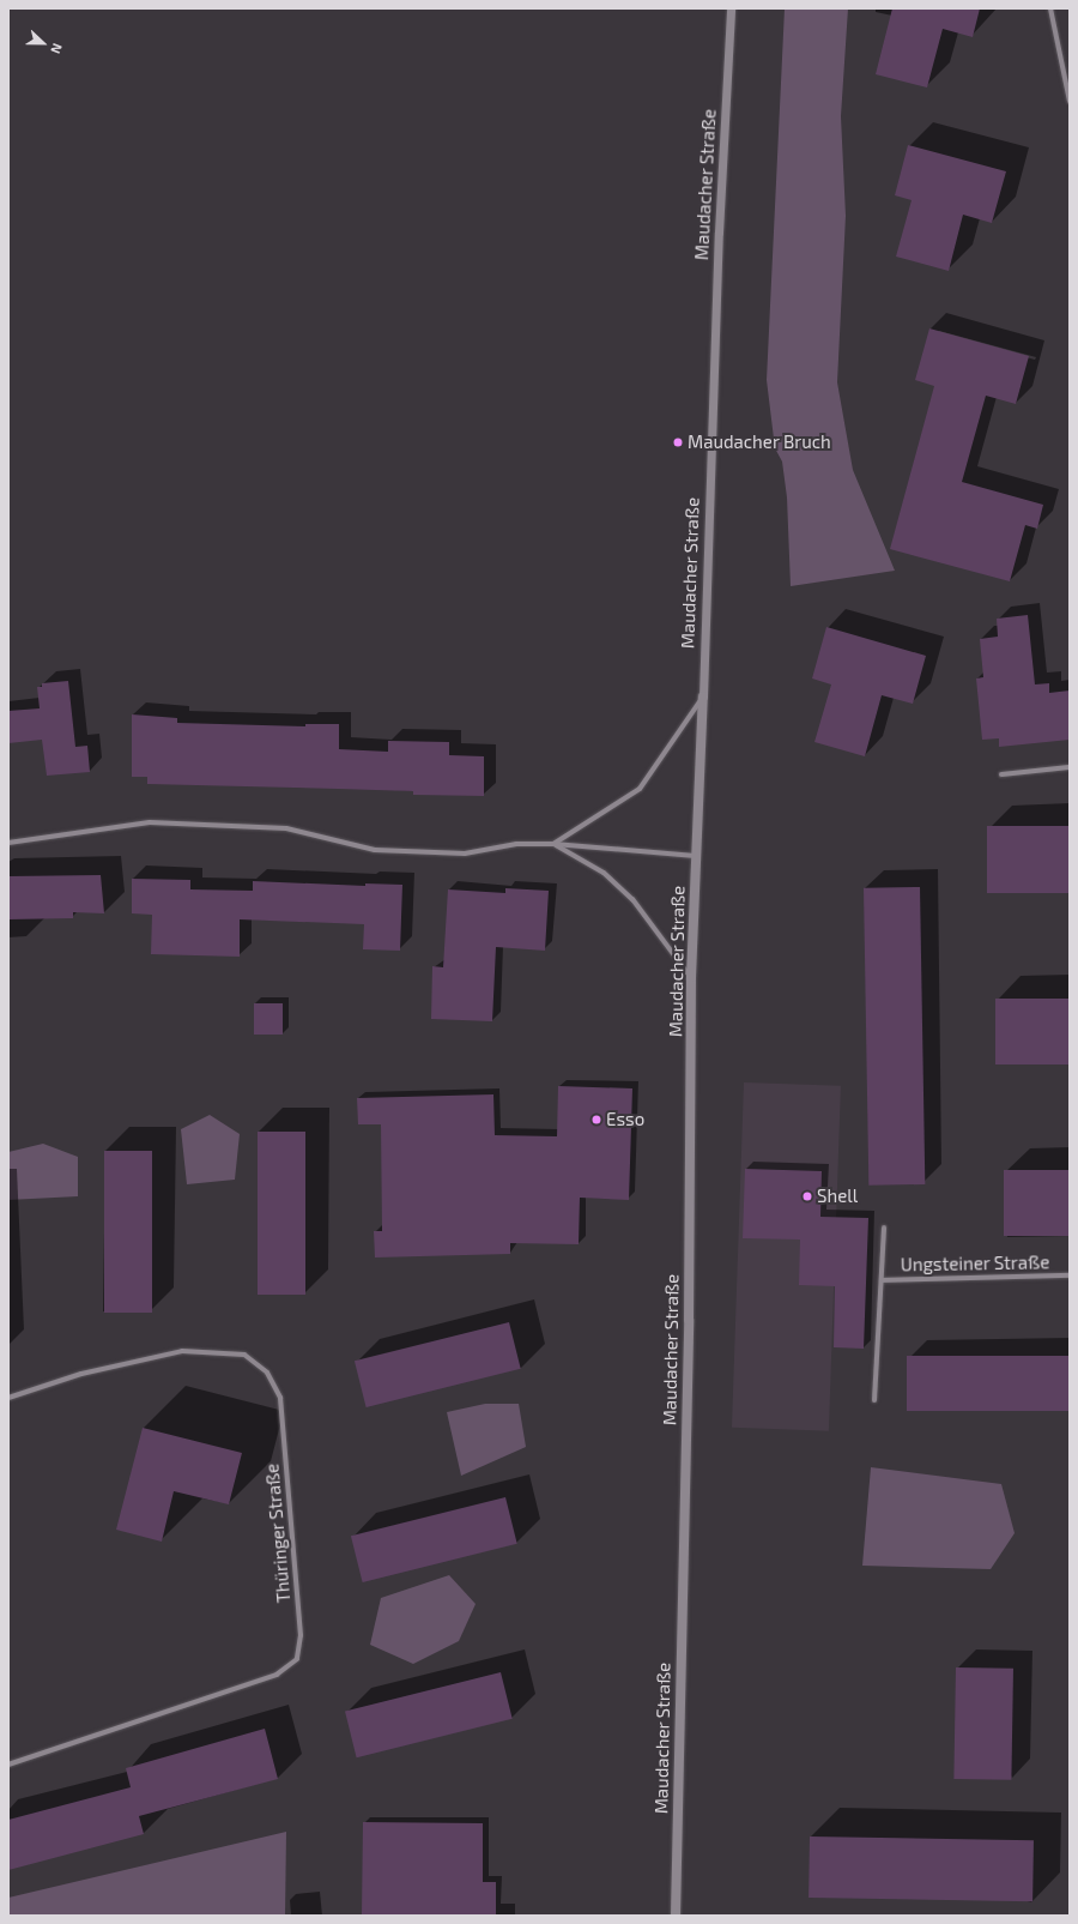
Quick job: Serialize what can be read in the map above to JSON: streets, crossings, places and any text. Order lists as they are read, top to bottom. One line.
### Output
{"streets":{"main road":["Maudacher Straße"],"street":["Ungsteiner Straße","Thüringer Straße"]},"places":["Maudacher Bruch","Esso","Shell"],"north":"right"}
